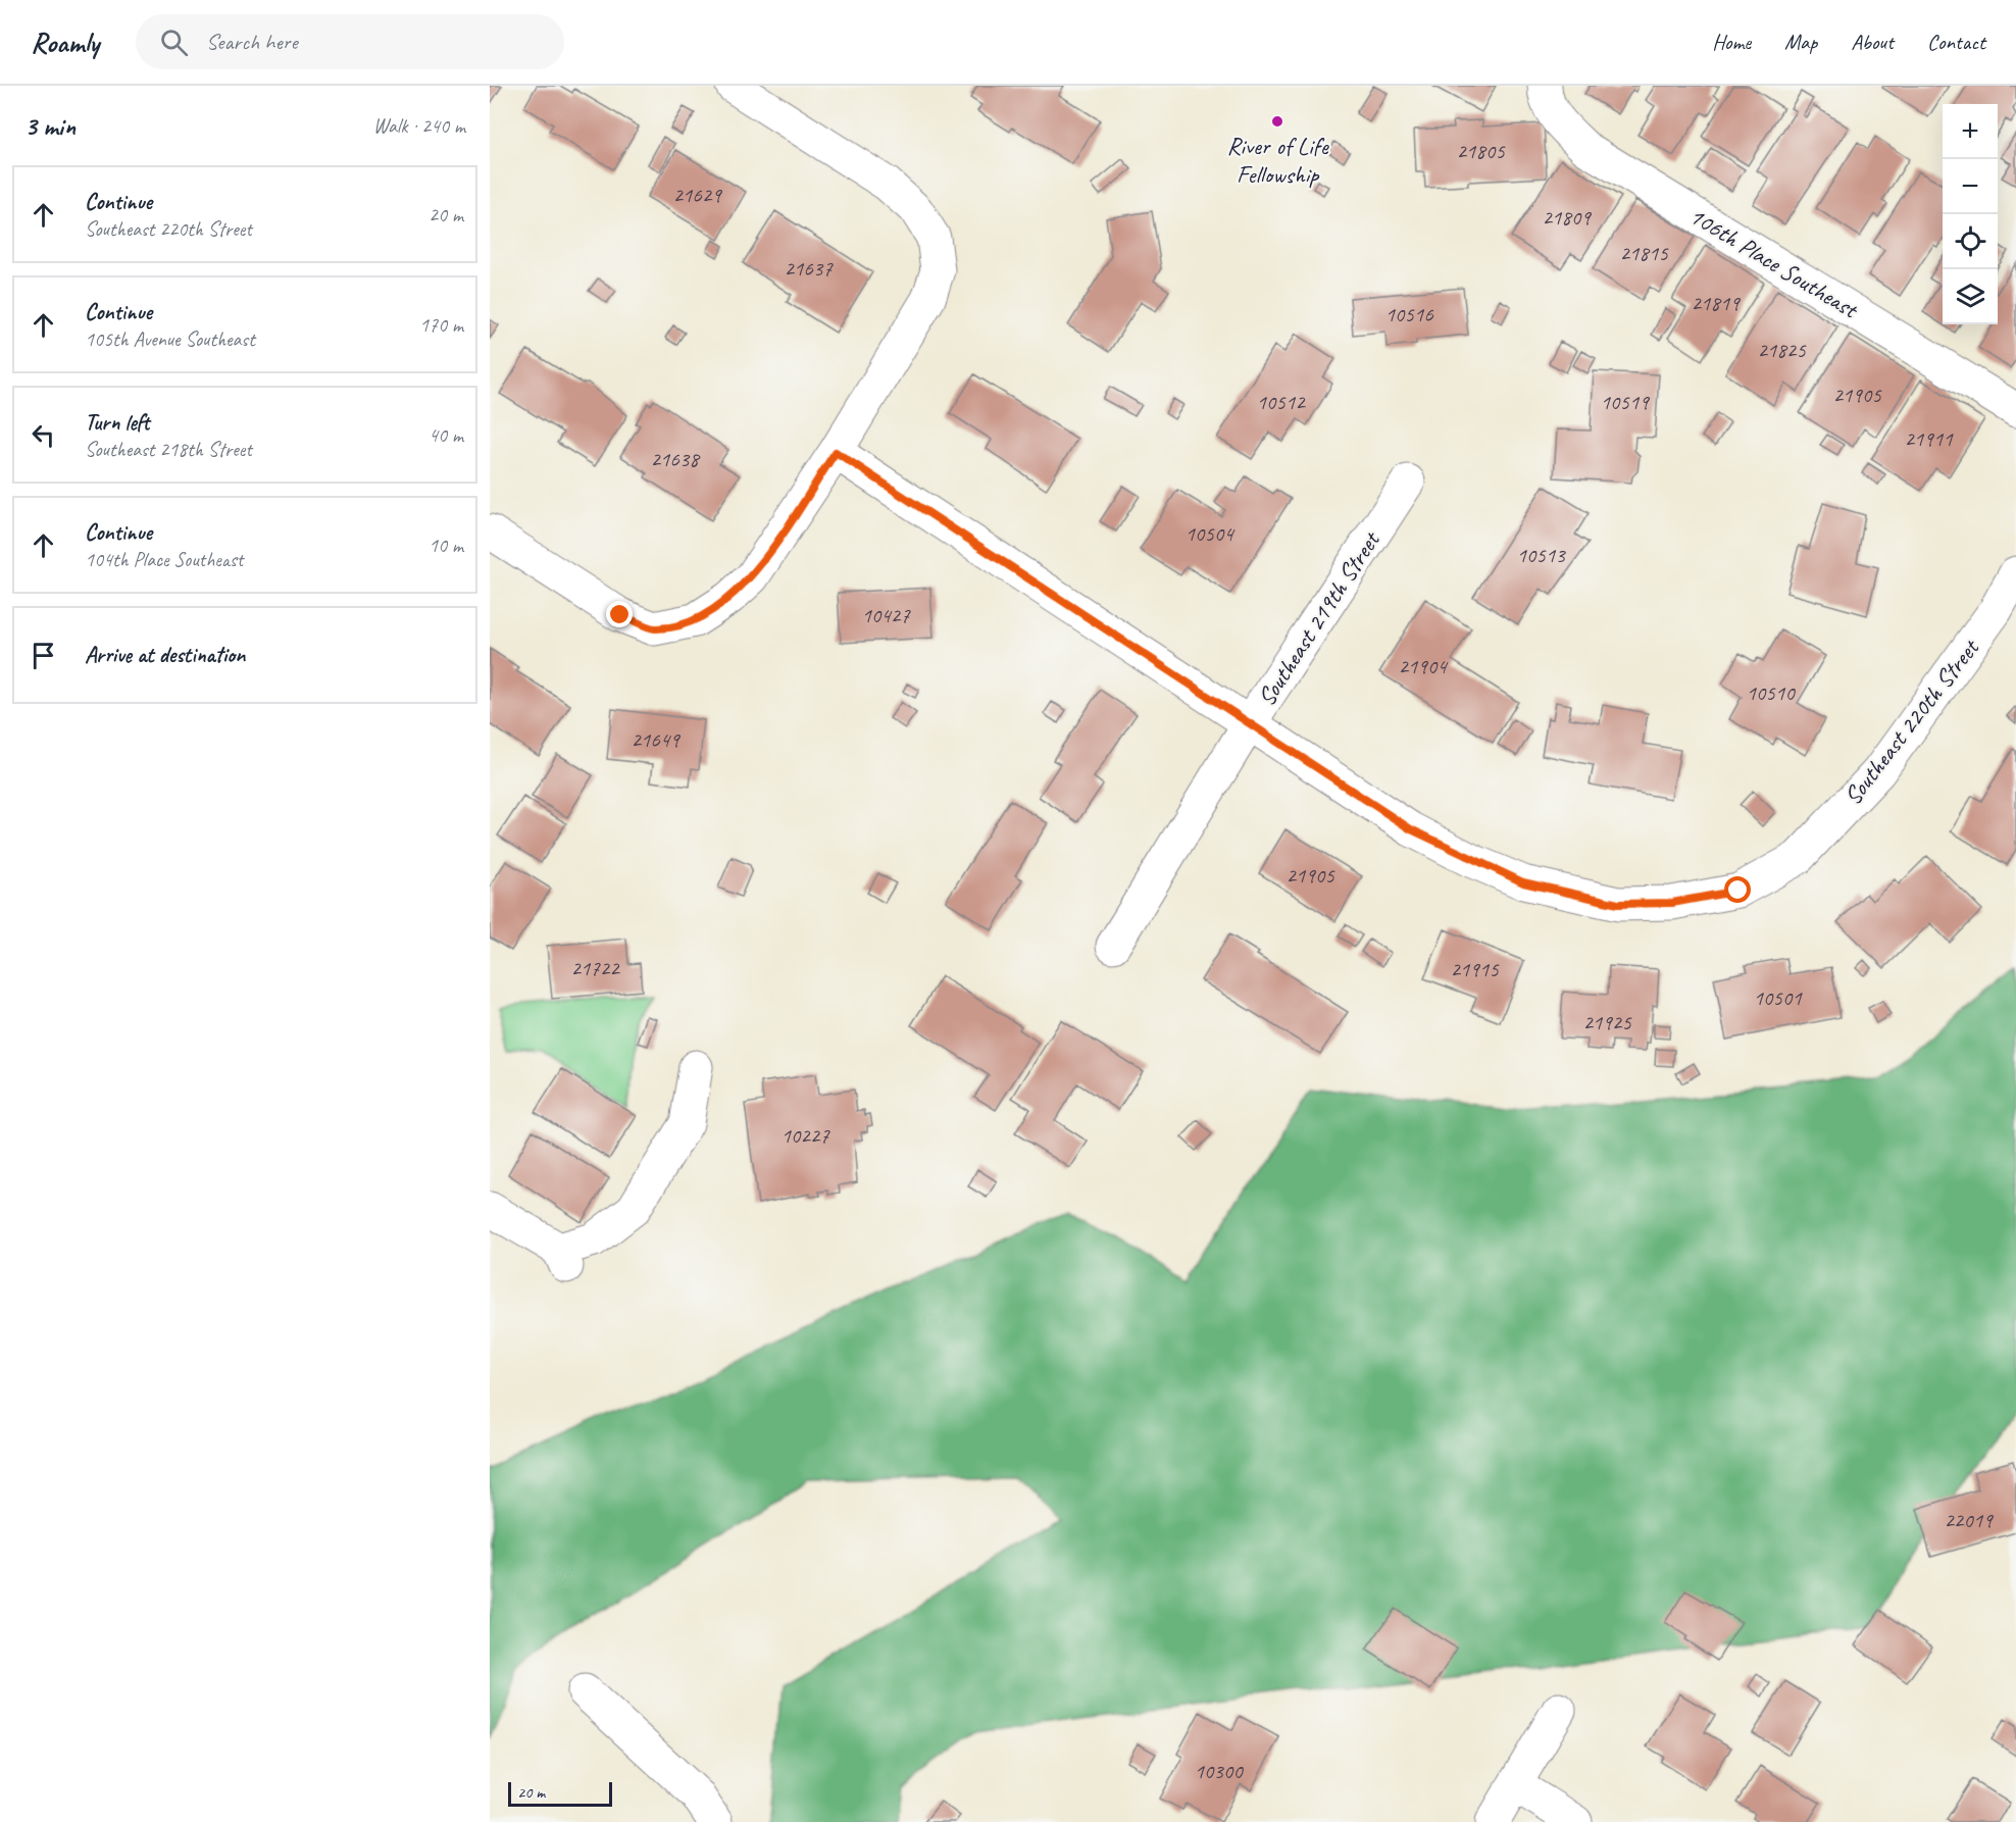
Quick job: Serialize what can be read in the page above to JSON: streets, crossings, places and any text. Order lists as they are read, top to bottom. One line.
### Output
{"streets":{"street":["106th Place Southeast","Southeast 219th Street","Southeast 220th Street"]},"crossings":[["Southeast 219th Street","Southeast 220th Street"]],"places":["River of Life Fellowship"],"house_numbers":["21805","21629","21809","21815","21637","21819","10516","21825","21905","10512","10519","21911","21638","10504","10513","10427","21904","10510","21649","21905","21722","21915","10501","21925","10227","22019","10300"],"scale_bar":"20 m","page":{"header":"Roamly","search":"Search here","nav":["Home","Map","About","Contact"],"heading":["3 min","Walk · 240 m"],"map_buttons":["+","−"],"list":[["Continue","Southeast 220th Street","20 m"],["Continue","105th Avenue Southeast","170 m"],["Turn left","Southeast 218th Street","40 m"],["Continue","104th Place Southeast","10 m"],"Arrive at destination"],"scale":"20 m"}}
